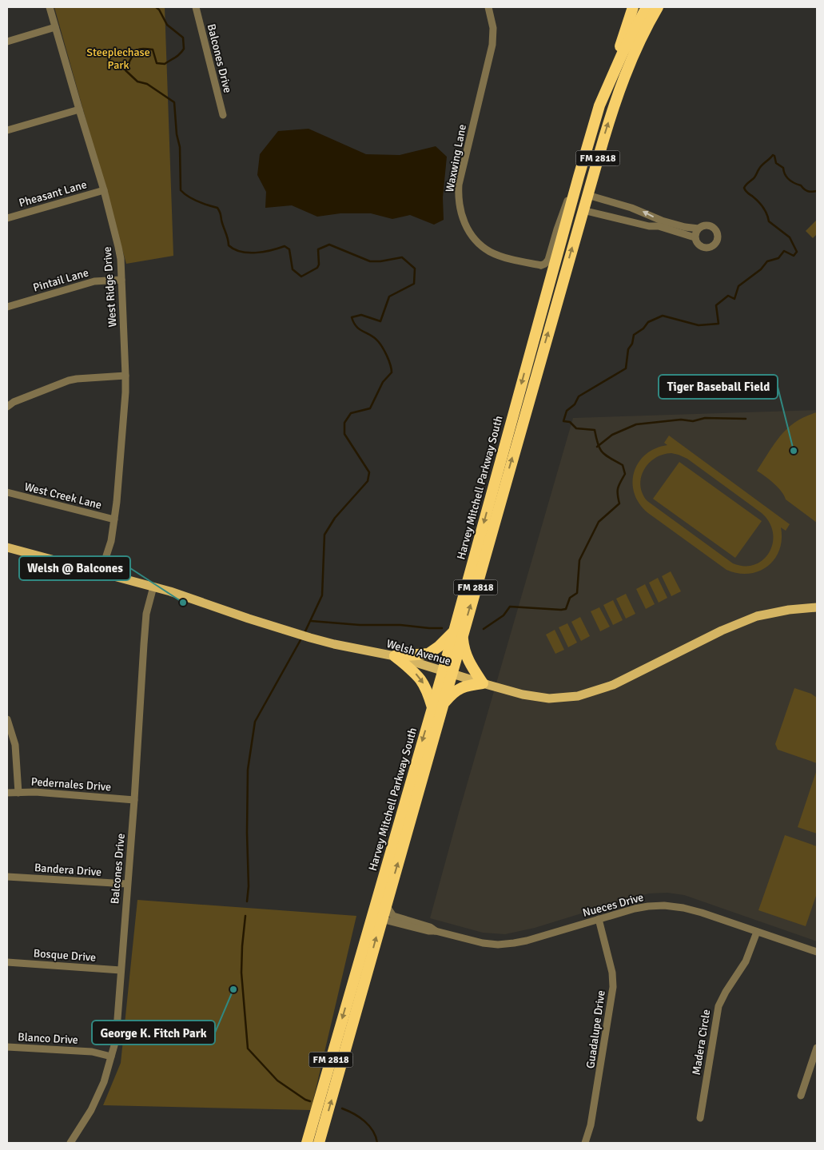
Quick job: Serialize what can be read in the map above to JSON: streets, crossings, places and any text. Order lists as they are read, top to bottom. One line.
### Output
{"streets":{"highway":["FM 2818","Harvey Mitchell Parkway South"],"main road":["Welsh Avenue"],"street":["Balcones Drive","Waxwing Lane","Pheasant Lane","Pintail Lane","West Ridge Drive","West Creek Lane","Pedernales Drive","Bandera Drive","Nueces Drive","Bosque Drive","Guadalupe Drive","Blanco Drive","Madera Circle"]},"crossings":[["Balcones Drive","Welsh Avenue"],["Balcones Drive","Pedernales Drive"],["Balcones Drive","Bandera Drive"],["Balcones Drive","Bosque Drive"],["Balcones Drive","Blanco Drive"],["FM 2818","Nueces Drive"],["Pheasant Lane","West Ridge Drive"],["Pintail Lane","West Ridge Drive"],["West Ridge Drive","West Creek Lane"],["West Ridge Drive","Welsh Avenue"],["Harvey Mitchell Parkway South","Welsh Avenue"],["Harvey Mitchell Parkway South","Nueces Drive"],["Nueces Drive","Guadalupe Drive"],["Nueces Drive","Madera Circle"]],"parks":["Steeplechase Park"],"places":["Tiger Baseball Field","Welsh @ Balcones","George K. Fitch Park"]}
